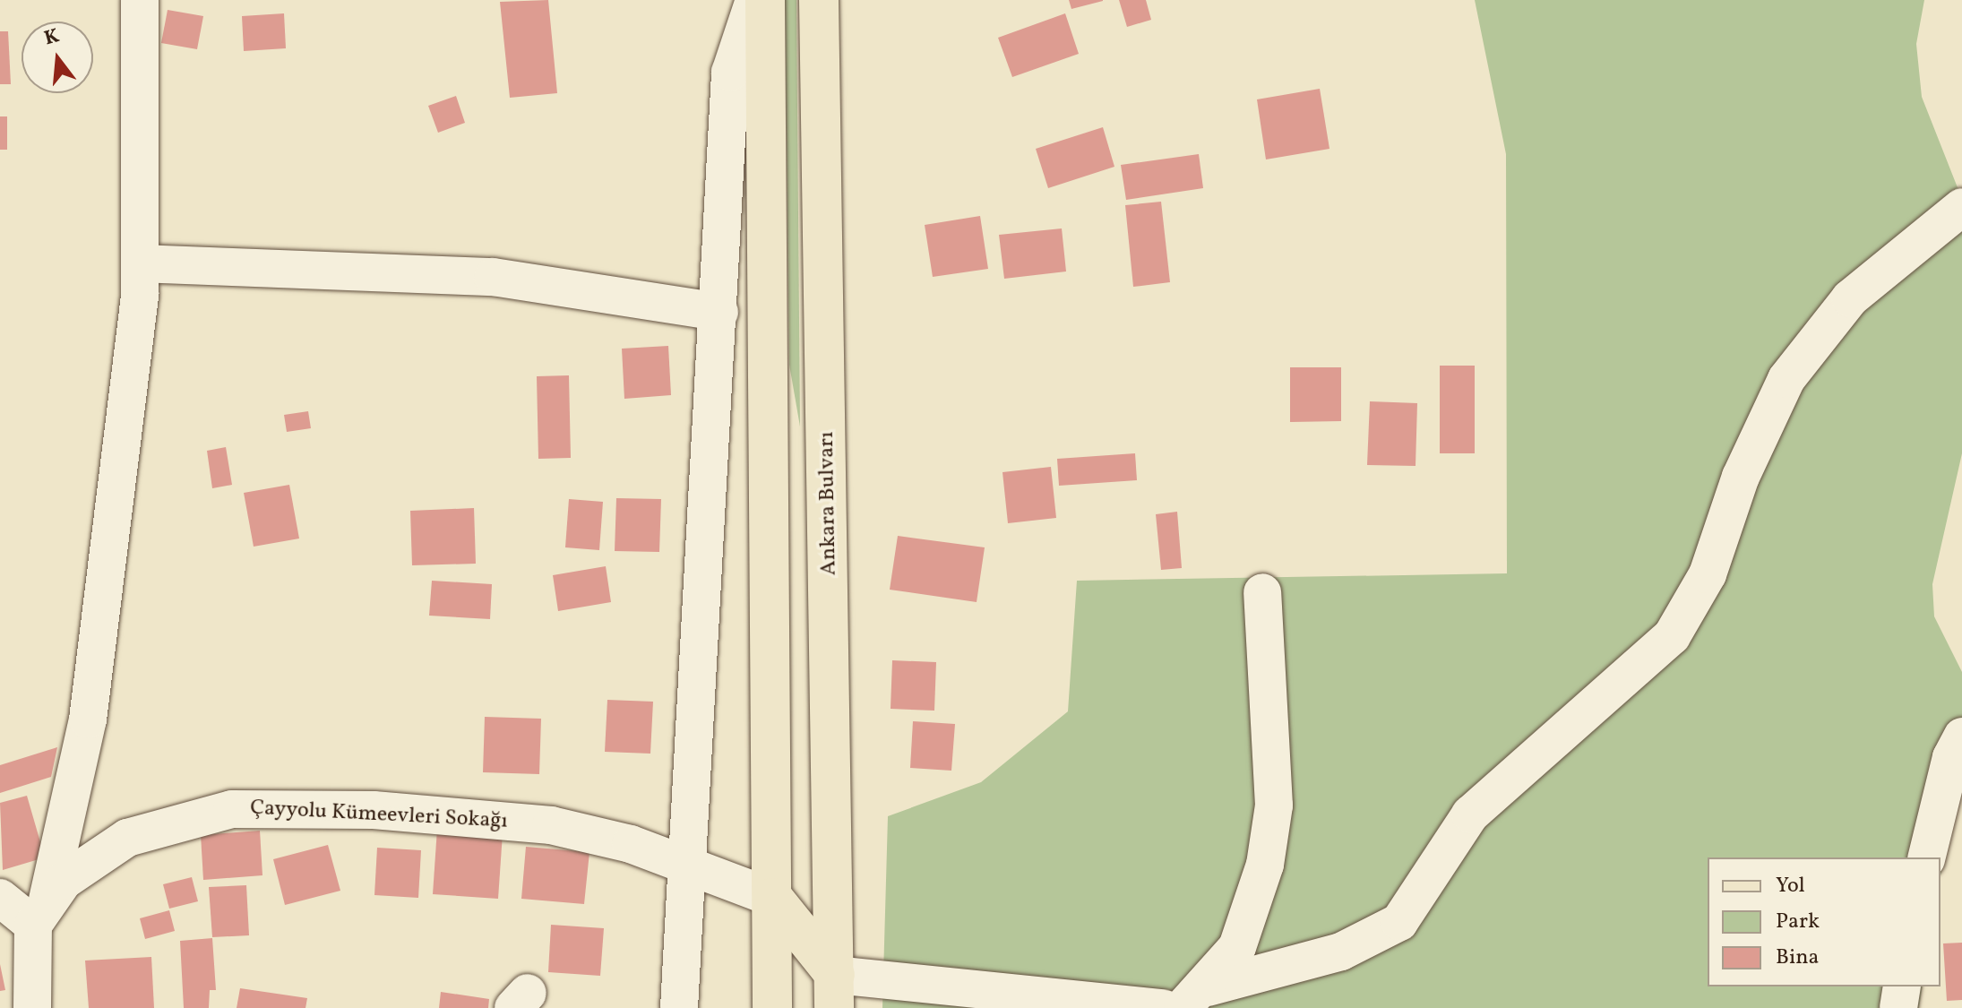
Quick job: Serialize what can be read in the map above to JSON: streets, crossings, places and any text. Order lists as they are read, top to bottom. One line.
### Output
{"streets":{"main road":["Ankara Bulvarı"],"street":["Çayyolu Kümeevleri Sokağı"]},"legend":["Yol","Park","Bina"],"north":"top"}
